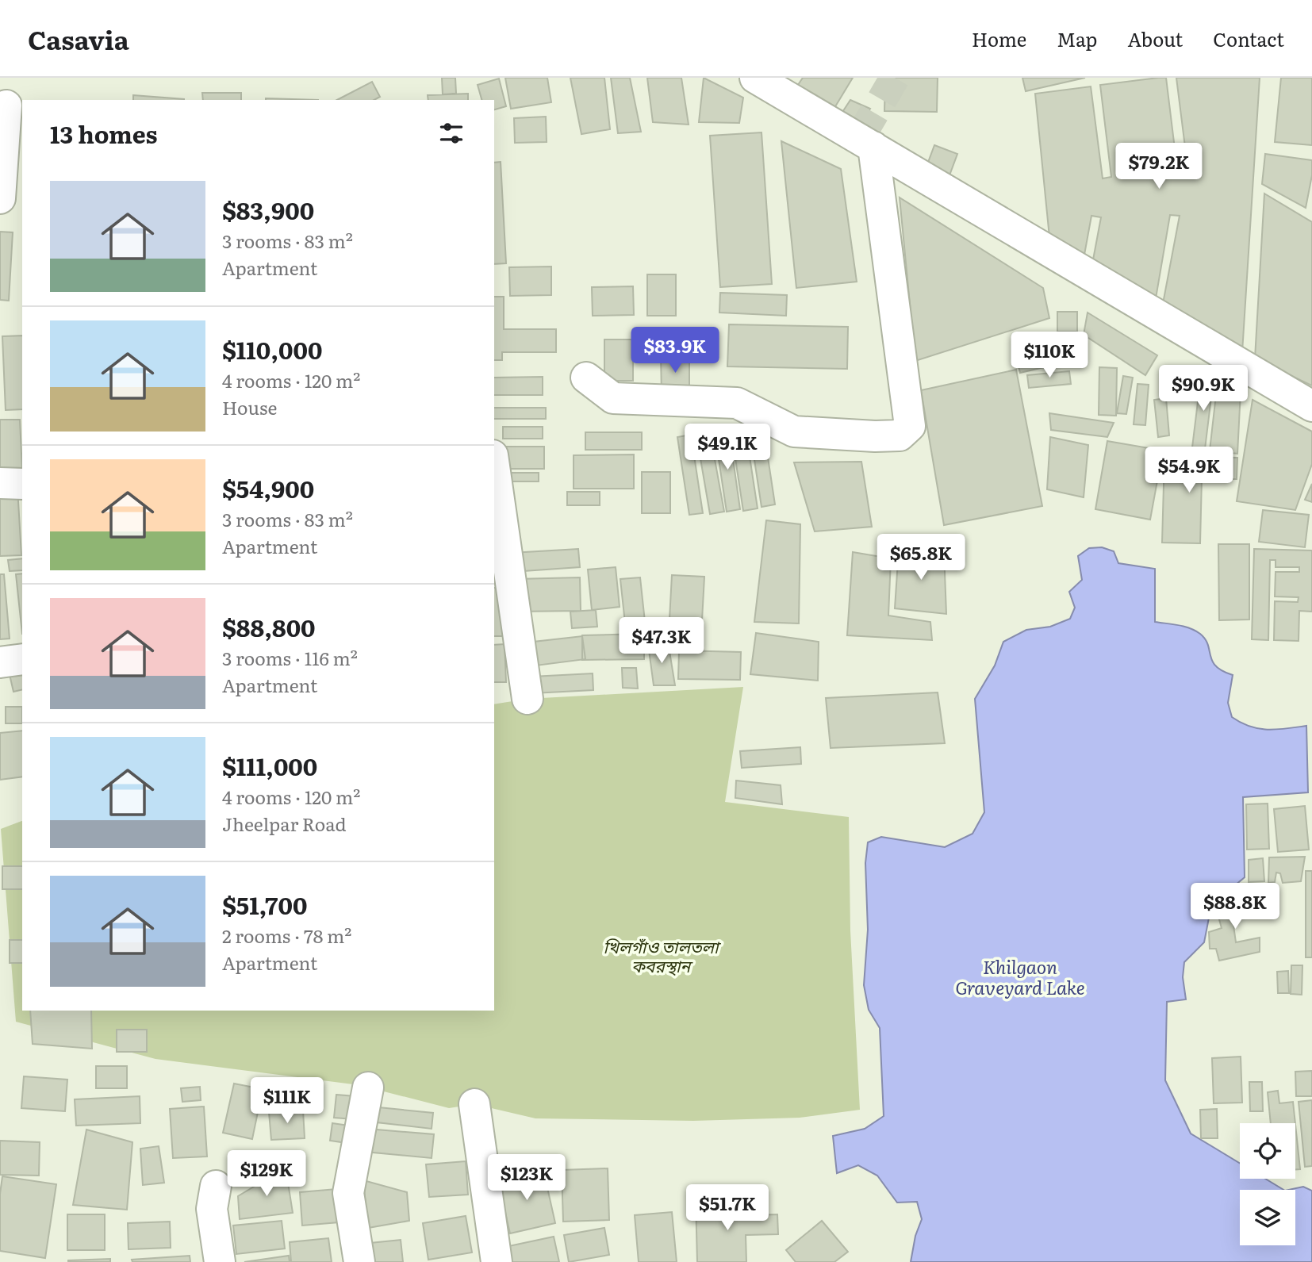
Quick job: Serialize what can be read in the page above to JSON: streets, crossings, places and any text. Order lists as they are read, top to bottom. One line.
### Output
{"water":["Khilgaon Graveyard Lake"],"parks":["খিলগাঁও তালতলা কবরস্থান"],"page":{"header":"Casavia","nav":["Home","Map","About","Contact"],"heading":"13 homes","price":["$79.2K","$83.9K","$110K","$90.9K","$49.1K","$54.9K","$65.8K","$47.3K","$88.8K","$111K","$129K","$123K","$51.7K"],"list":[{"name":"$83,900","note":"3 rooms · 83 m² · Apartment"},{"name":"$110,000","note":"4 rooms · 120 m² · House"},{"name":"$54,900","note":"3 rooms · 83 m² · Apartment"},{"name":"$88,800","note":"3 rooms · 116 m² · Apartment"},{"name":"$111,000","note":"4 rooms · 120 m² · Jheelpar Road"},{"name":"$51,700","note":"2 rooms · 78 m² · Apartment"}]}}
